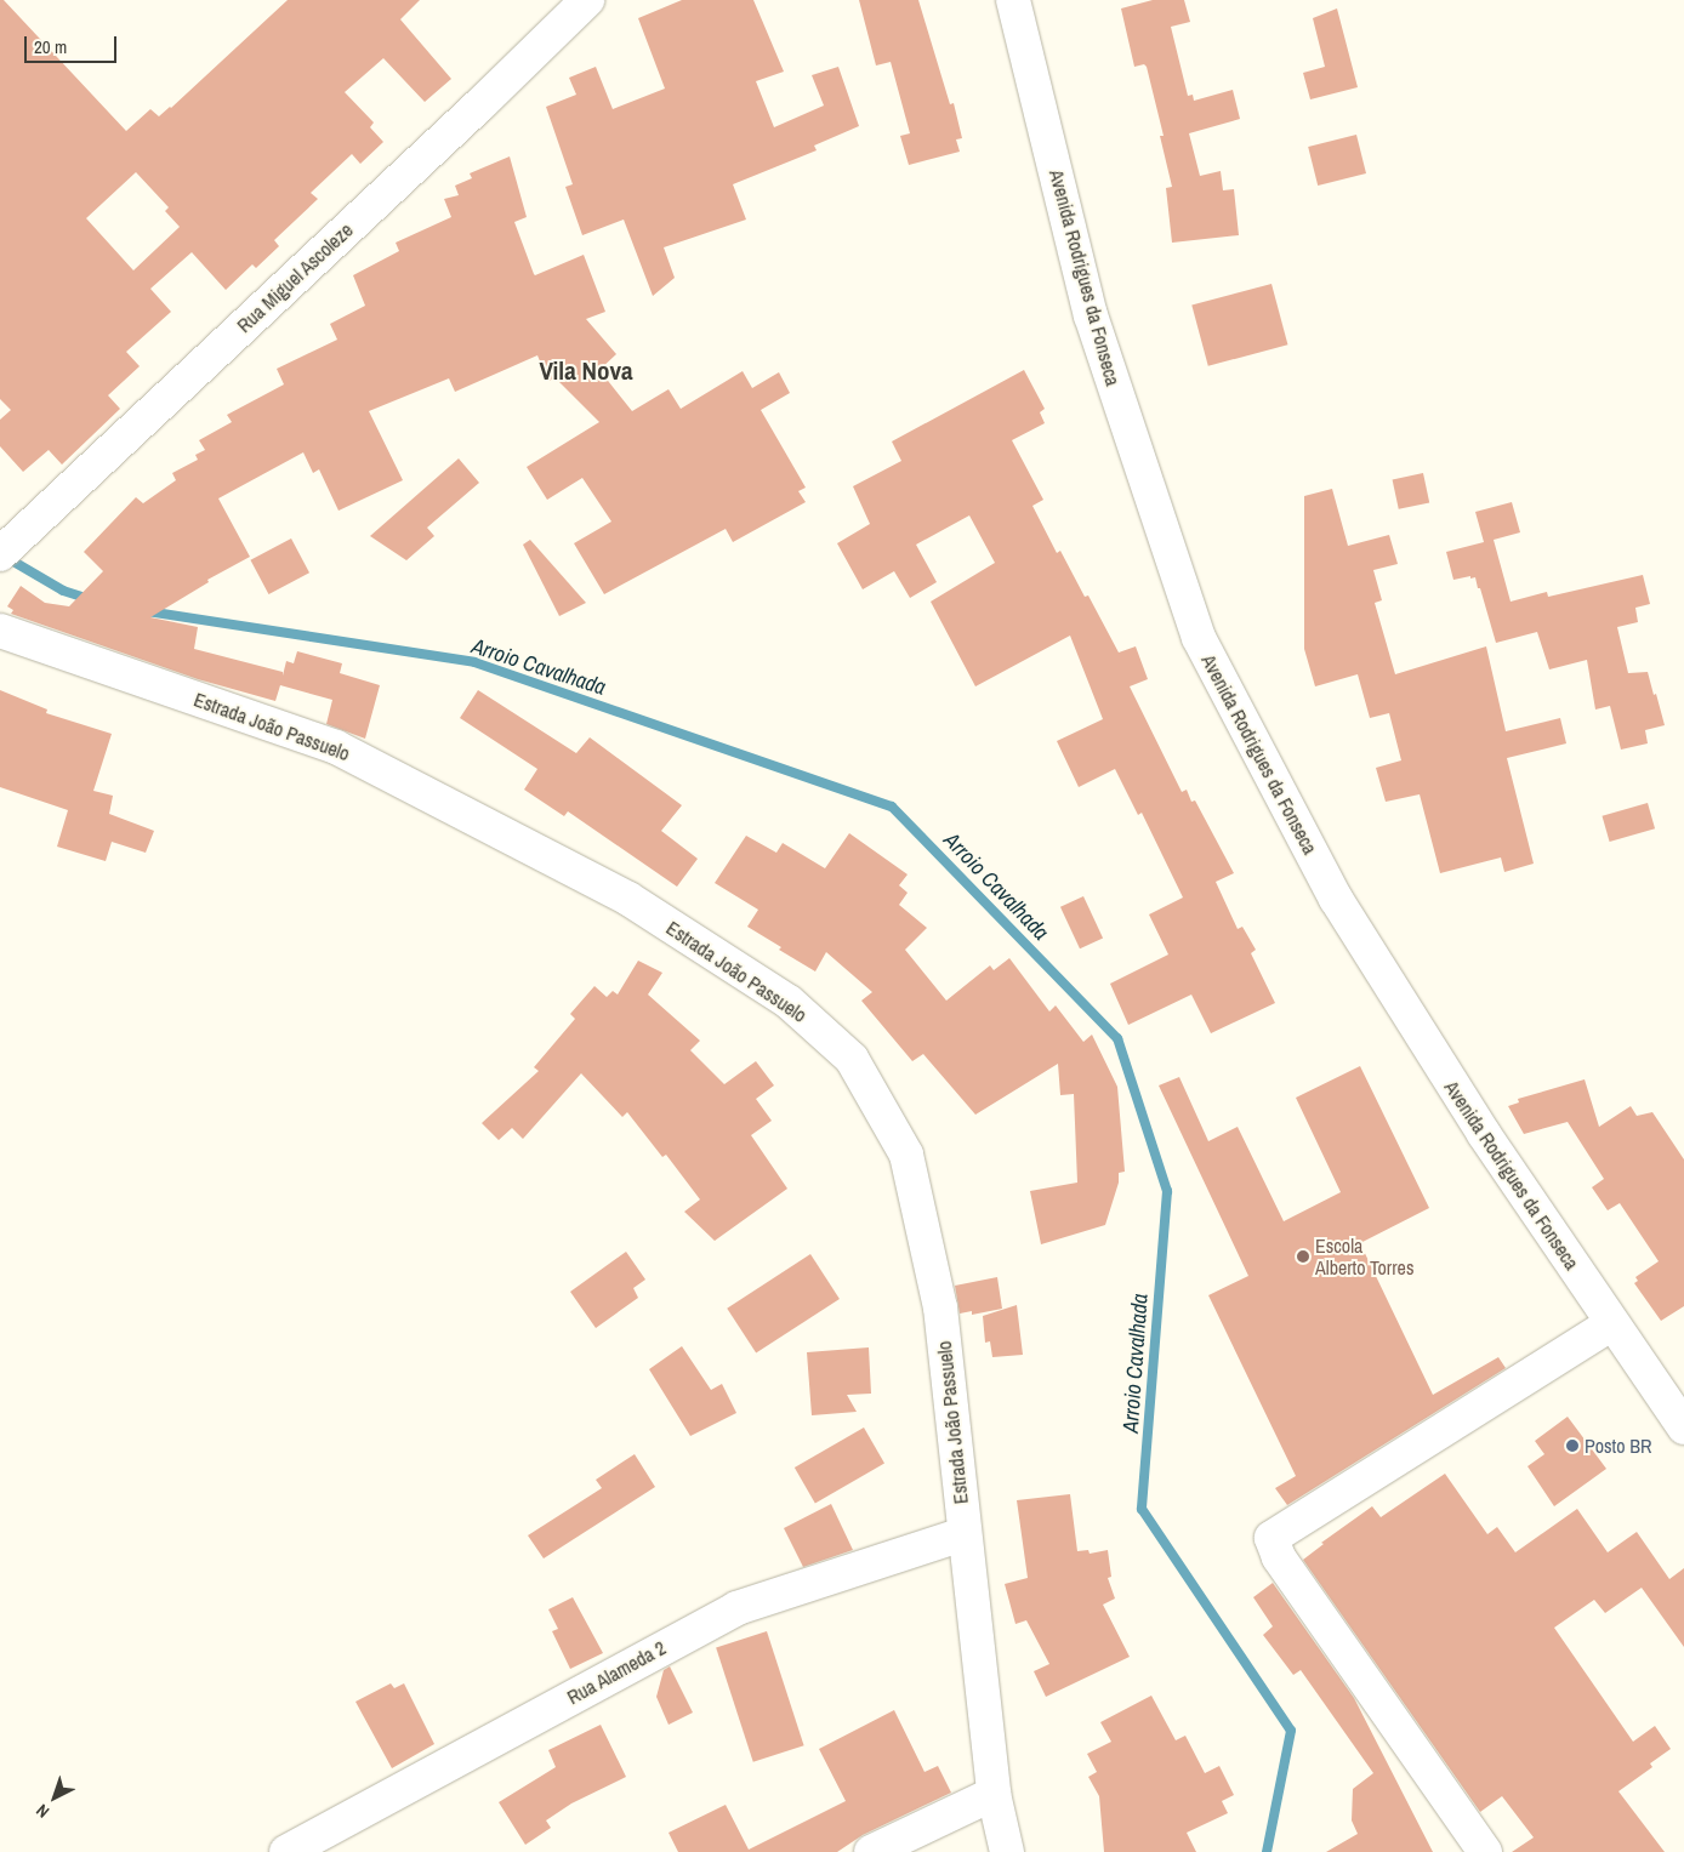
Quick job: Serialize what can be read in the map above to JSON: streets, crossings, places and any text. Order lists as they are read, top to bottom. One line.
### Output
{"streets":{"street":["Rua Miguel Ascoleze","Avenida Rodrigues da Fonseca","Estrada João Passuelo","Rua Alameda 2"]},"crossings":[["Estrada João Passuelo","Rua Alameda 2"]],"districts":["Vila Nova"],"water":["Arroio Cavalhada"],"places":["Escola Alberto Torres","Posto BR"],"scale_bar":"20 m","north":"bottom left"}
